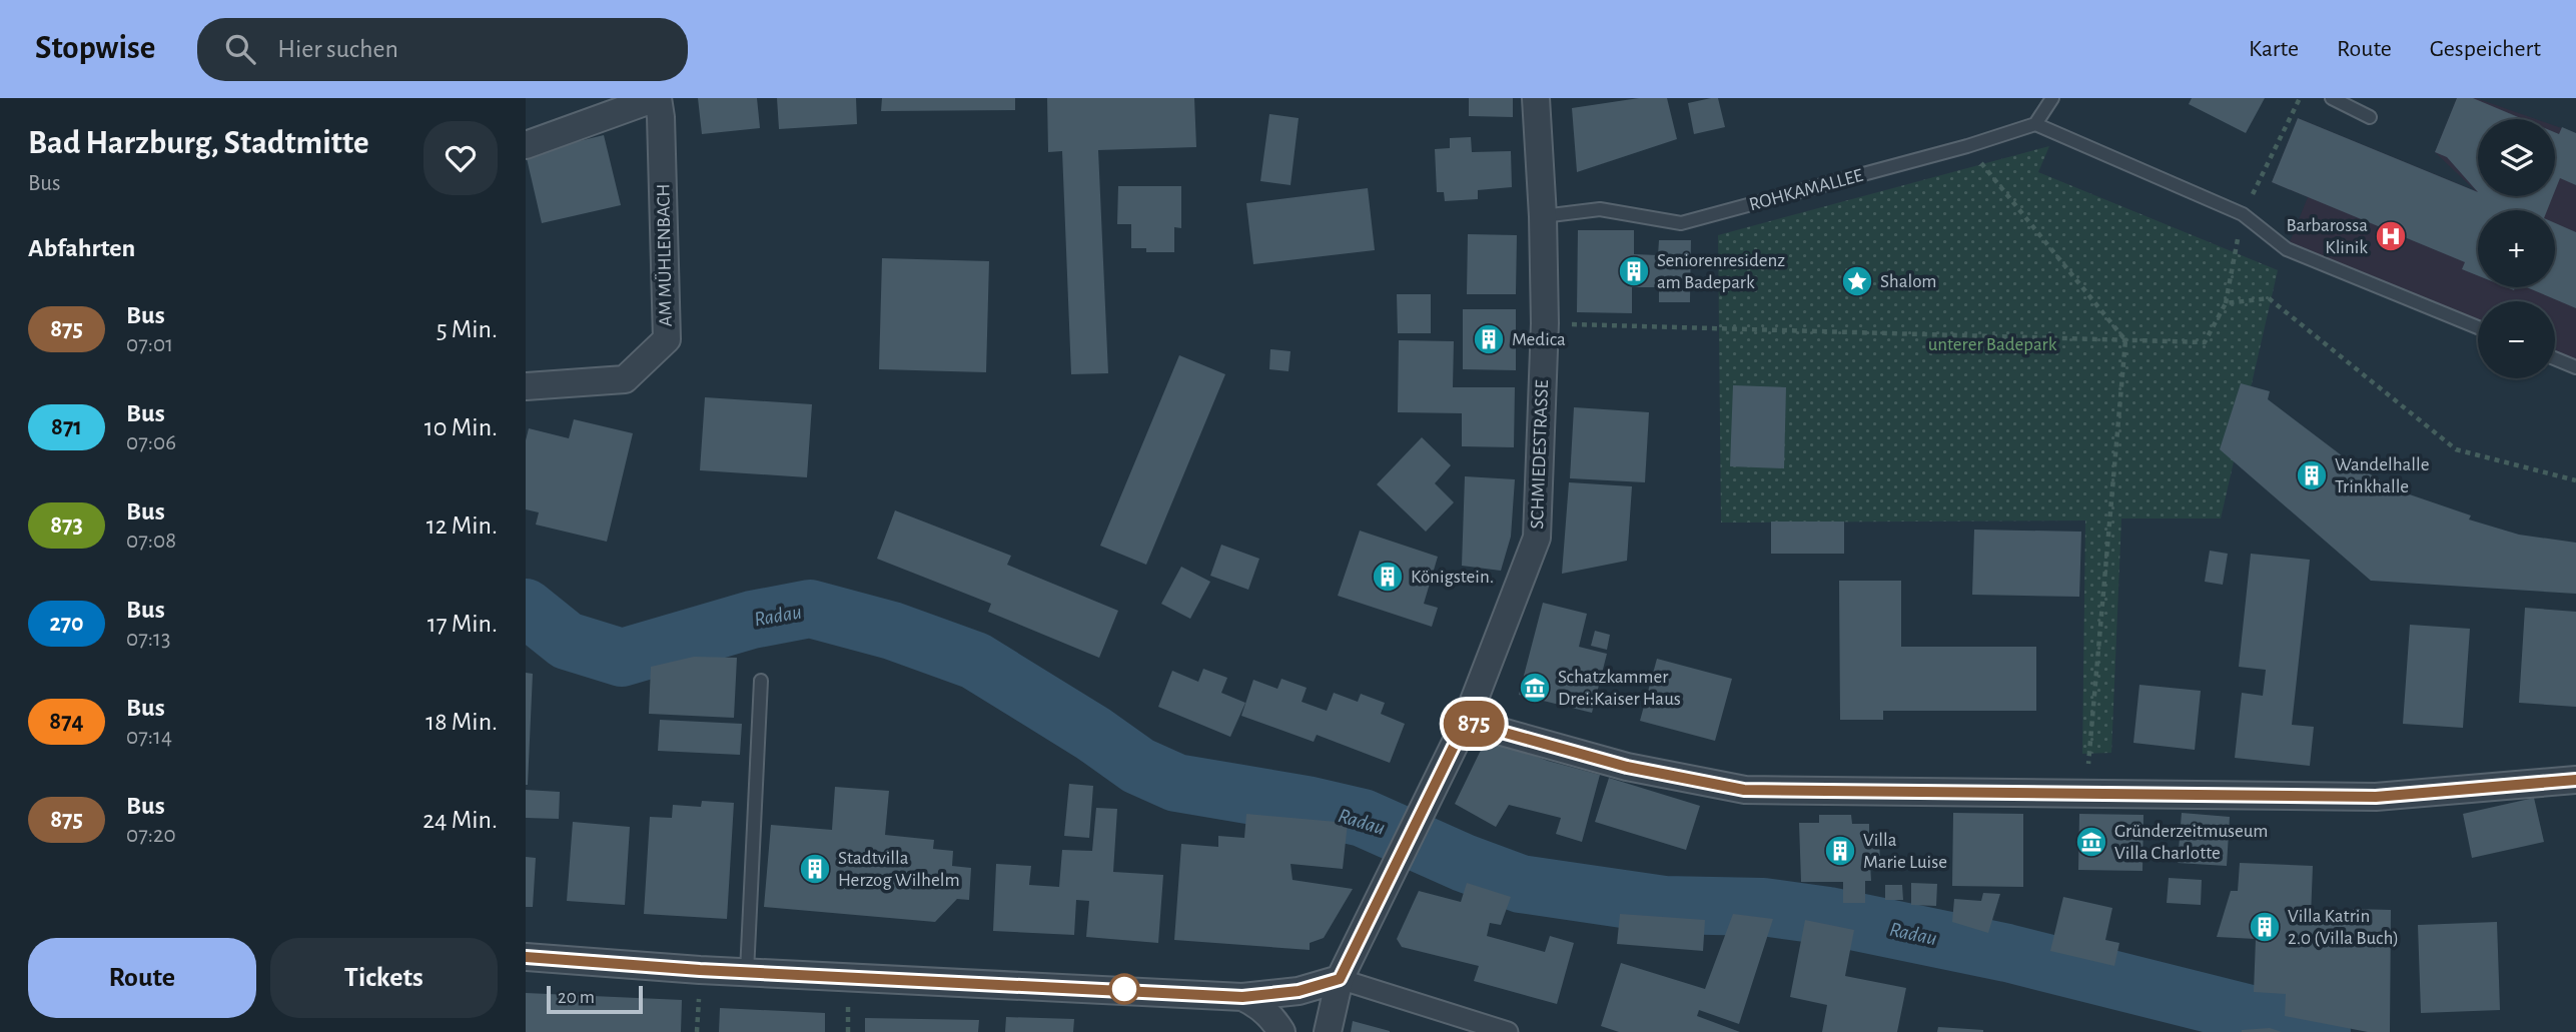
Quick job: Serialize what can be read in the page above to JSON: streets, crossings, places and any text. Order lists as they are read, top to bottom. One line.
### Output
{"streets":{"street":["AM MÜHLENBACH","SCHMIEDESTRASSE"],"lane":["ROHKAMALLEE"]},"crossings":[["ROHKAMALLEE","SCHMIEDESTRASSE"]],"water":["Radau"],"parks":["unterer Badepark"],"places":{"hospital":["Barbarossa Klinik"],"building":["Seniorenresidenz am Badepark","Medica","Wandelhalle Trinkhalle","Königstein.","Villa Marie Luise","Stadtvilla Herzog Wilhelm","Villa Katrin 2.0 (Villa Buch)"],"place":["Shalom"],"museum":["Schatzkammer Drei:Kaiser Haus","Gründerzeitmuseum Villa Charlotte"]},"lines":["bus line 875"],"scale_bar":"20 m","page":{"header":"Stopwise","search":"Hier suchen","nav":["Karte","Route","Gespeichert"],"heading":[["Bad Harzburg, Stadtmitte","Bus"],"Abfahrten"],"on_map":"875","map_buttons":["+","−"],"list":[{"mark":"875","name":"Bus","note":"07:01","value":"5 Min."},{"mark":"871","name":"Bus","note":"07:06","value":"10 Min."},{"mark":"873","name":"Bus","note":"07:08","value":"12 Min."},{"mark":"270","name":"Bus","note":"07:13","value":"17 Min."},{"mark":"874","name":"Bus","note":"07:14","value":"18 Min."},{"mark":"875","name":"Bus","note":"07:20","value":"24 Min."}],"buttons":["Route","Tickets"],"scale":"20 m"}}
